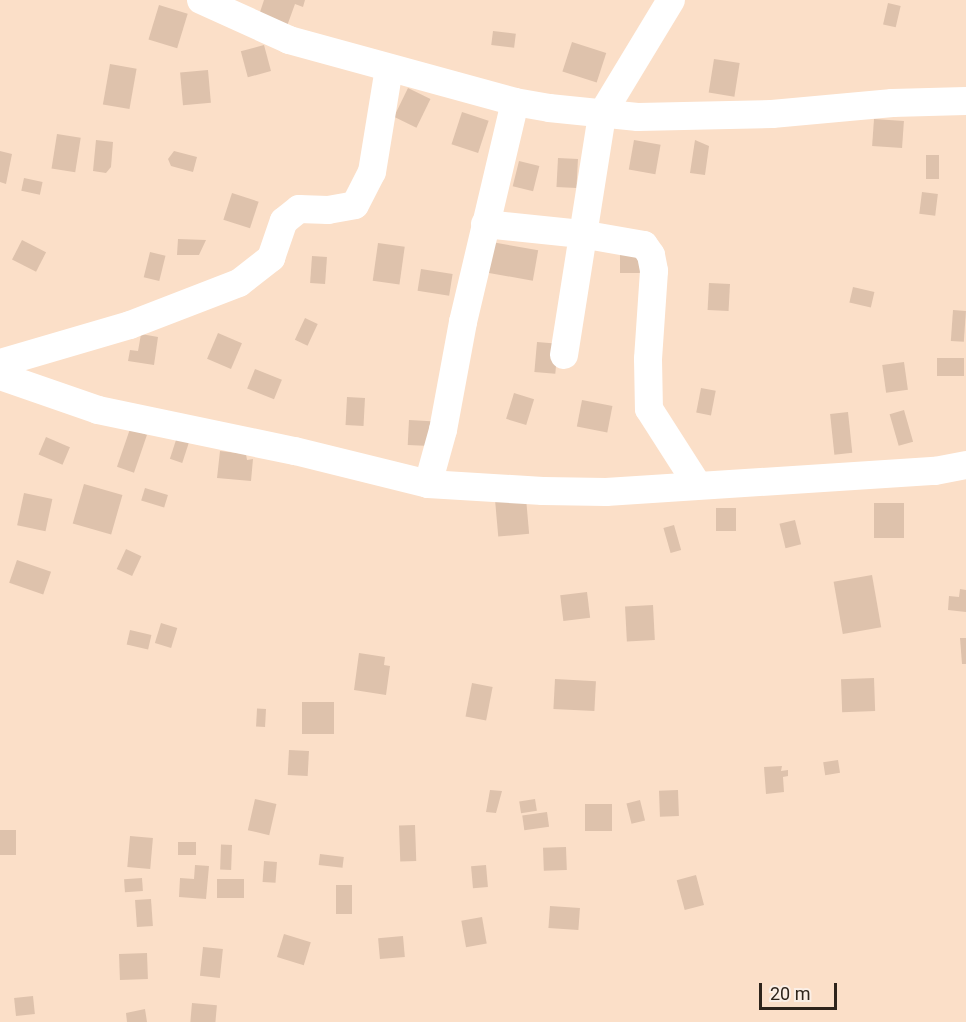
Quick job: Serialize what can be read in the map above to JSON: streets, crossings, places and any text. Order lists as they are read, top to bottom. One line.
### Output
{"scale_bar":"20 m"}
